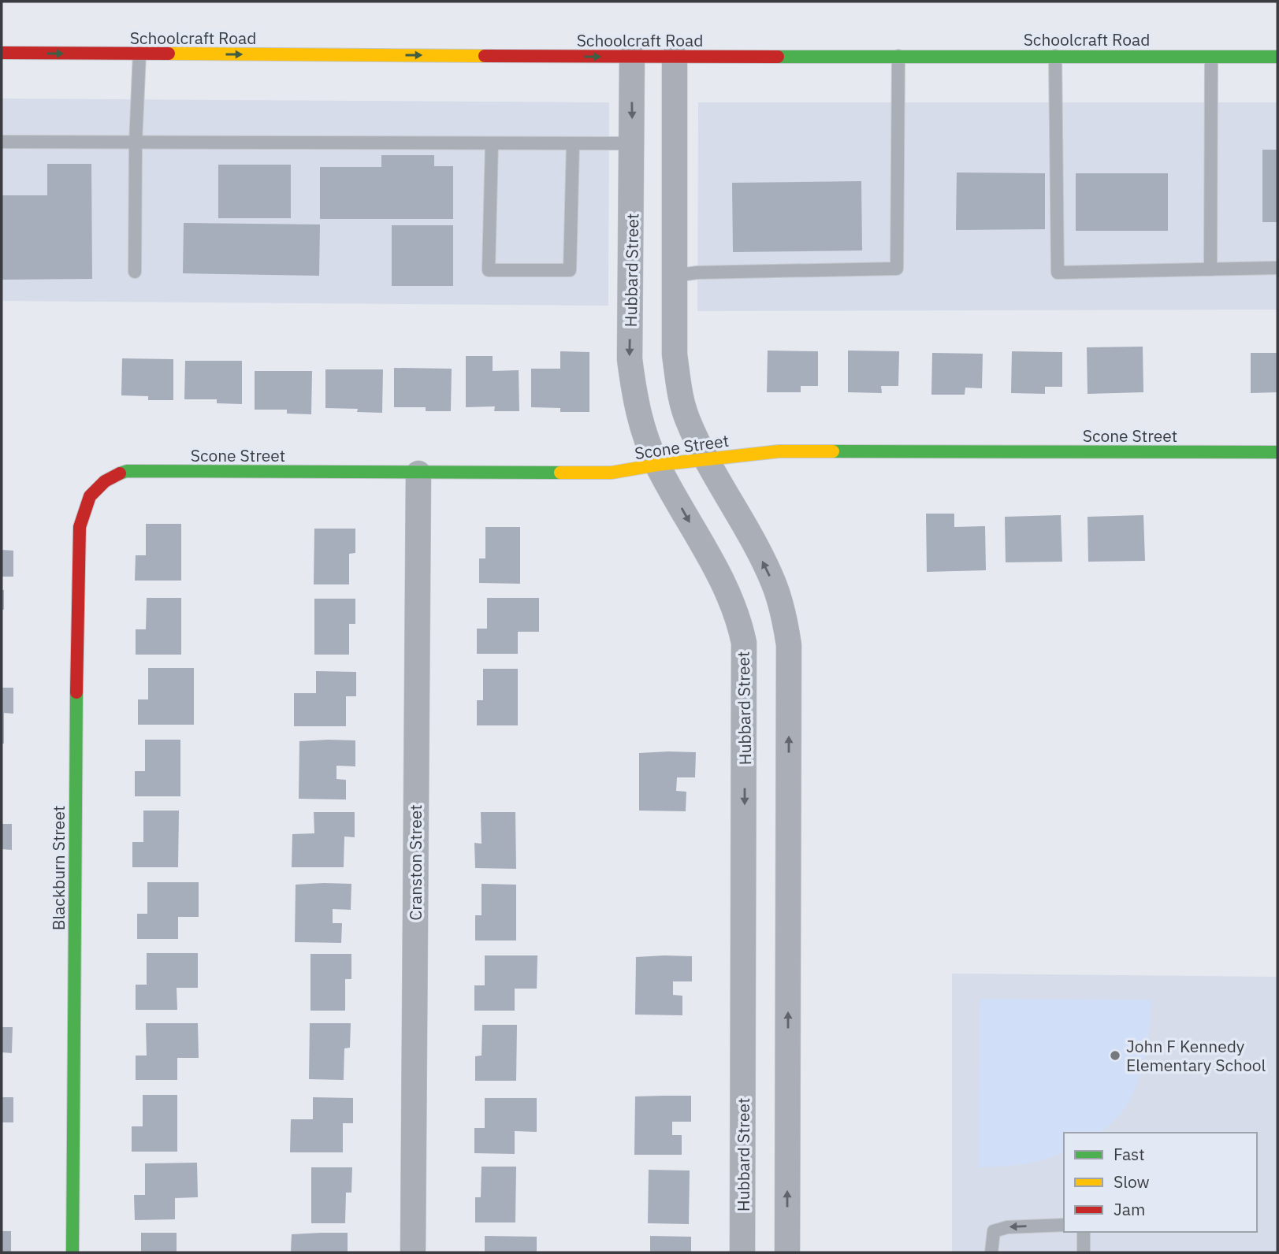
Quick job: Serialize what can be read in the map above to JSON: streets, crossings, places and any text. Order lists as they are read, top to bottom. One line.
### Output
{"streets":{"street":["Schoolcraft Road","Hubbard Street","Scone Street","Cranston Street","Blackburn Street"]},"crossings":[["Schoolcraft Road","Hubbard Street"],["Hubbard Street","Scone Street"],["Scone Street","Cranston Street"],["Scone Street","Blackburn Street"]],"one_way":["Schoolcraft Road"],"places":["John F Kennedy Elementary School"],"legend":["Fast","Slow","Jam"]}
